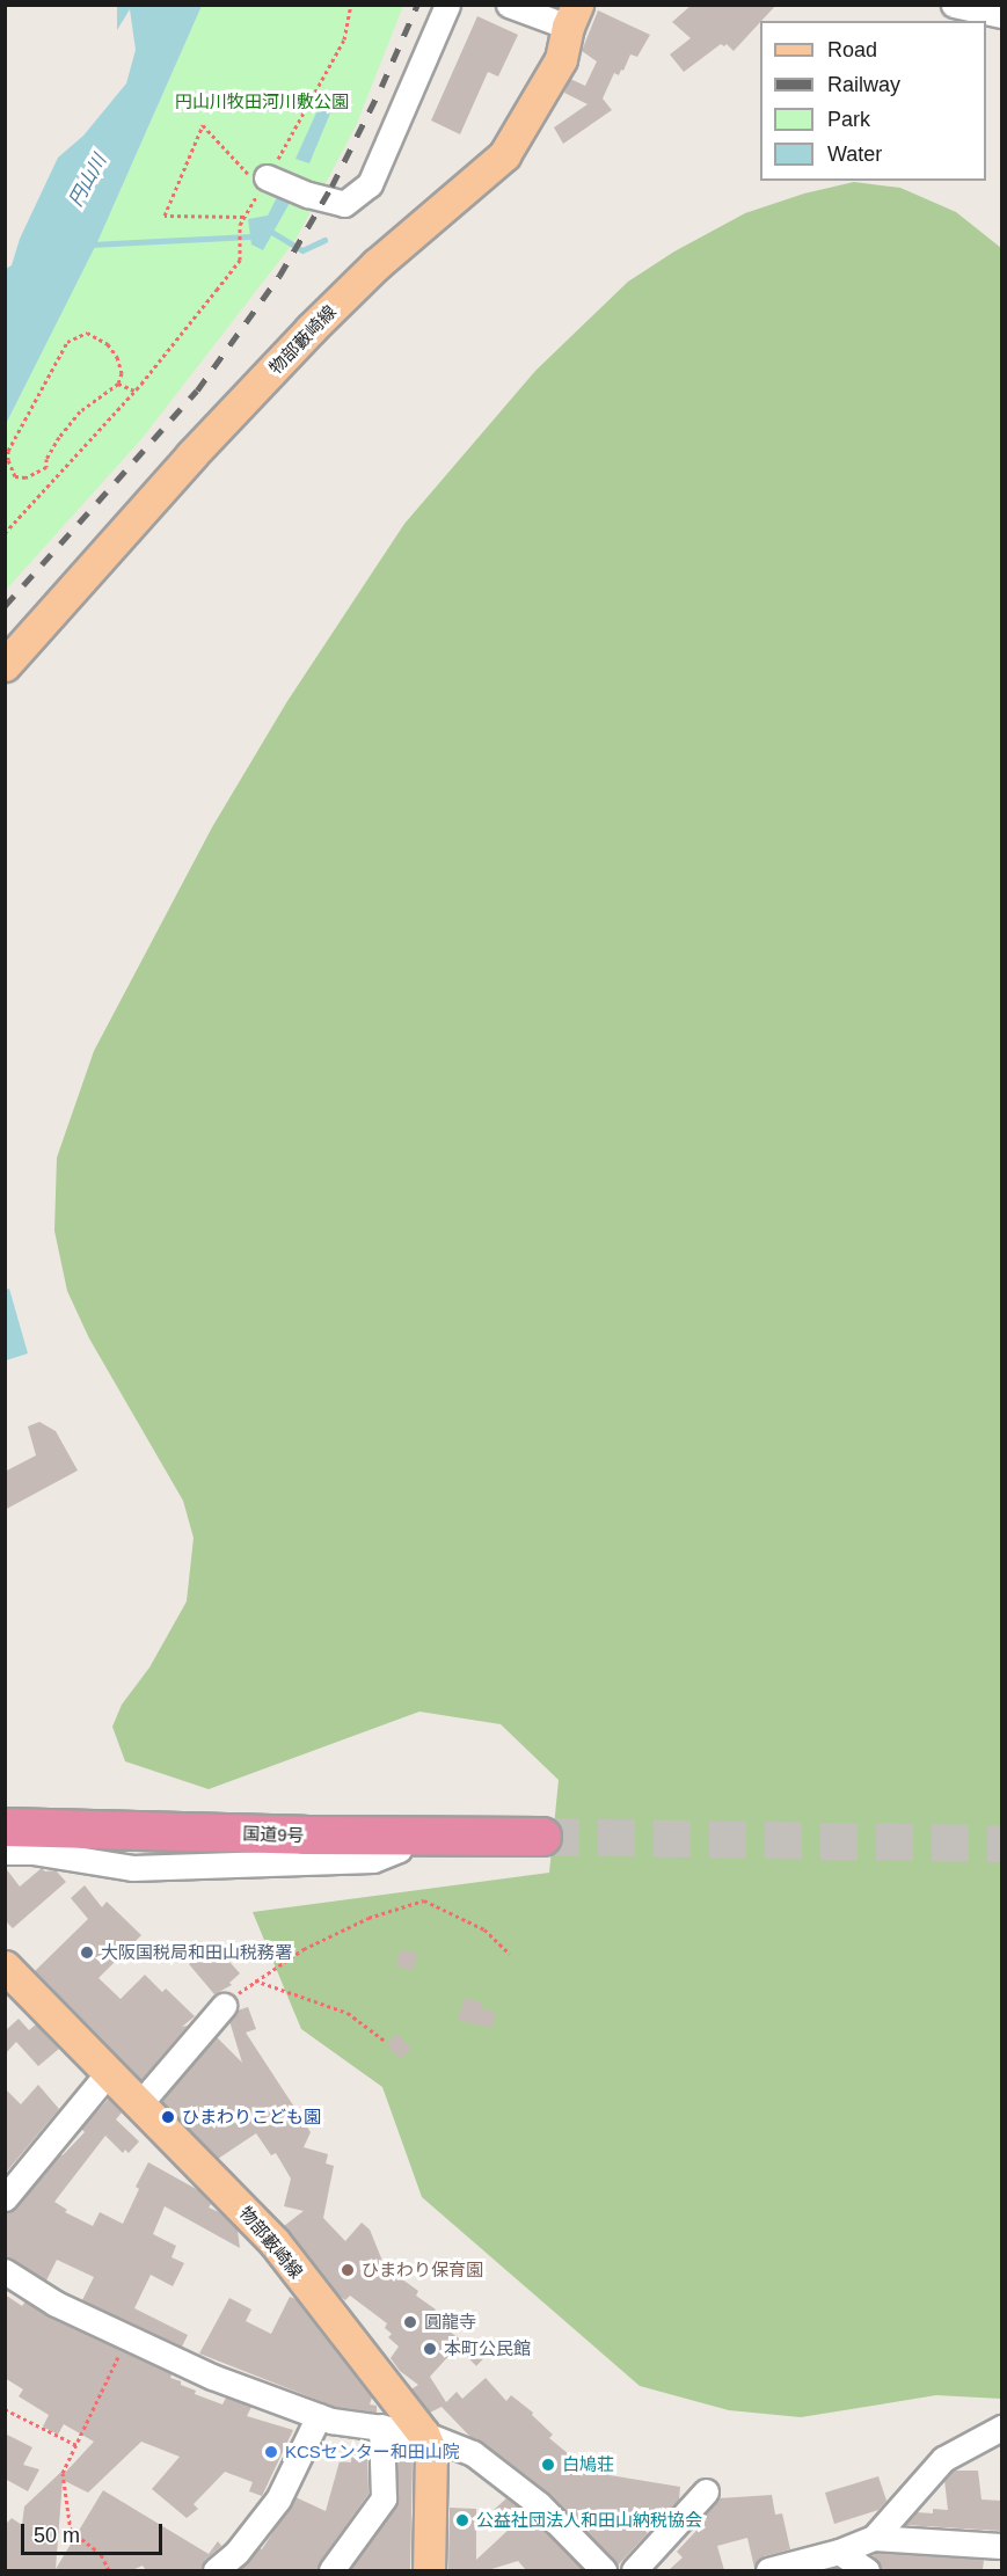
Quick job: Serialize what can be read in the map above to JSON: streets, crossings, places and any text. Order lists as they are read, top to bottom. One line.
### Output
{"streets":{"highway":["国道9号"],"main road":["物部藪崎線"]},"water":["円山川"],"parks":["円山川牧田河川敷公園"],"places":["大阪国税局和田山税務署","ひまわりこども園","ひまわり保育園","圓龍寺","本町公民館","KCSセンター和田山院","白鳩荘","公益社団法人和田山納税協会"],"legend":["Road","Railway","Park","Water"],"scale_bar":"50 m"}
